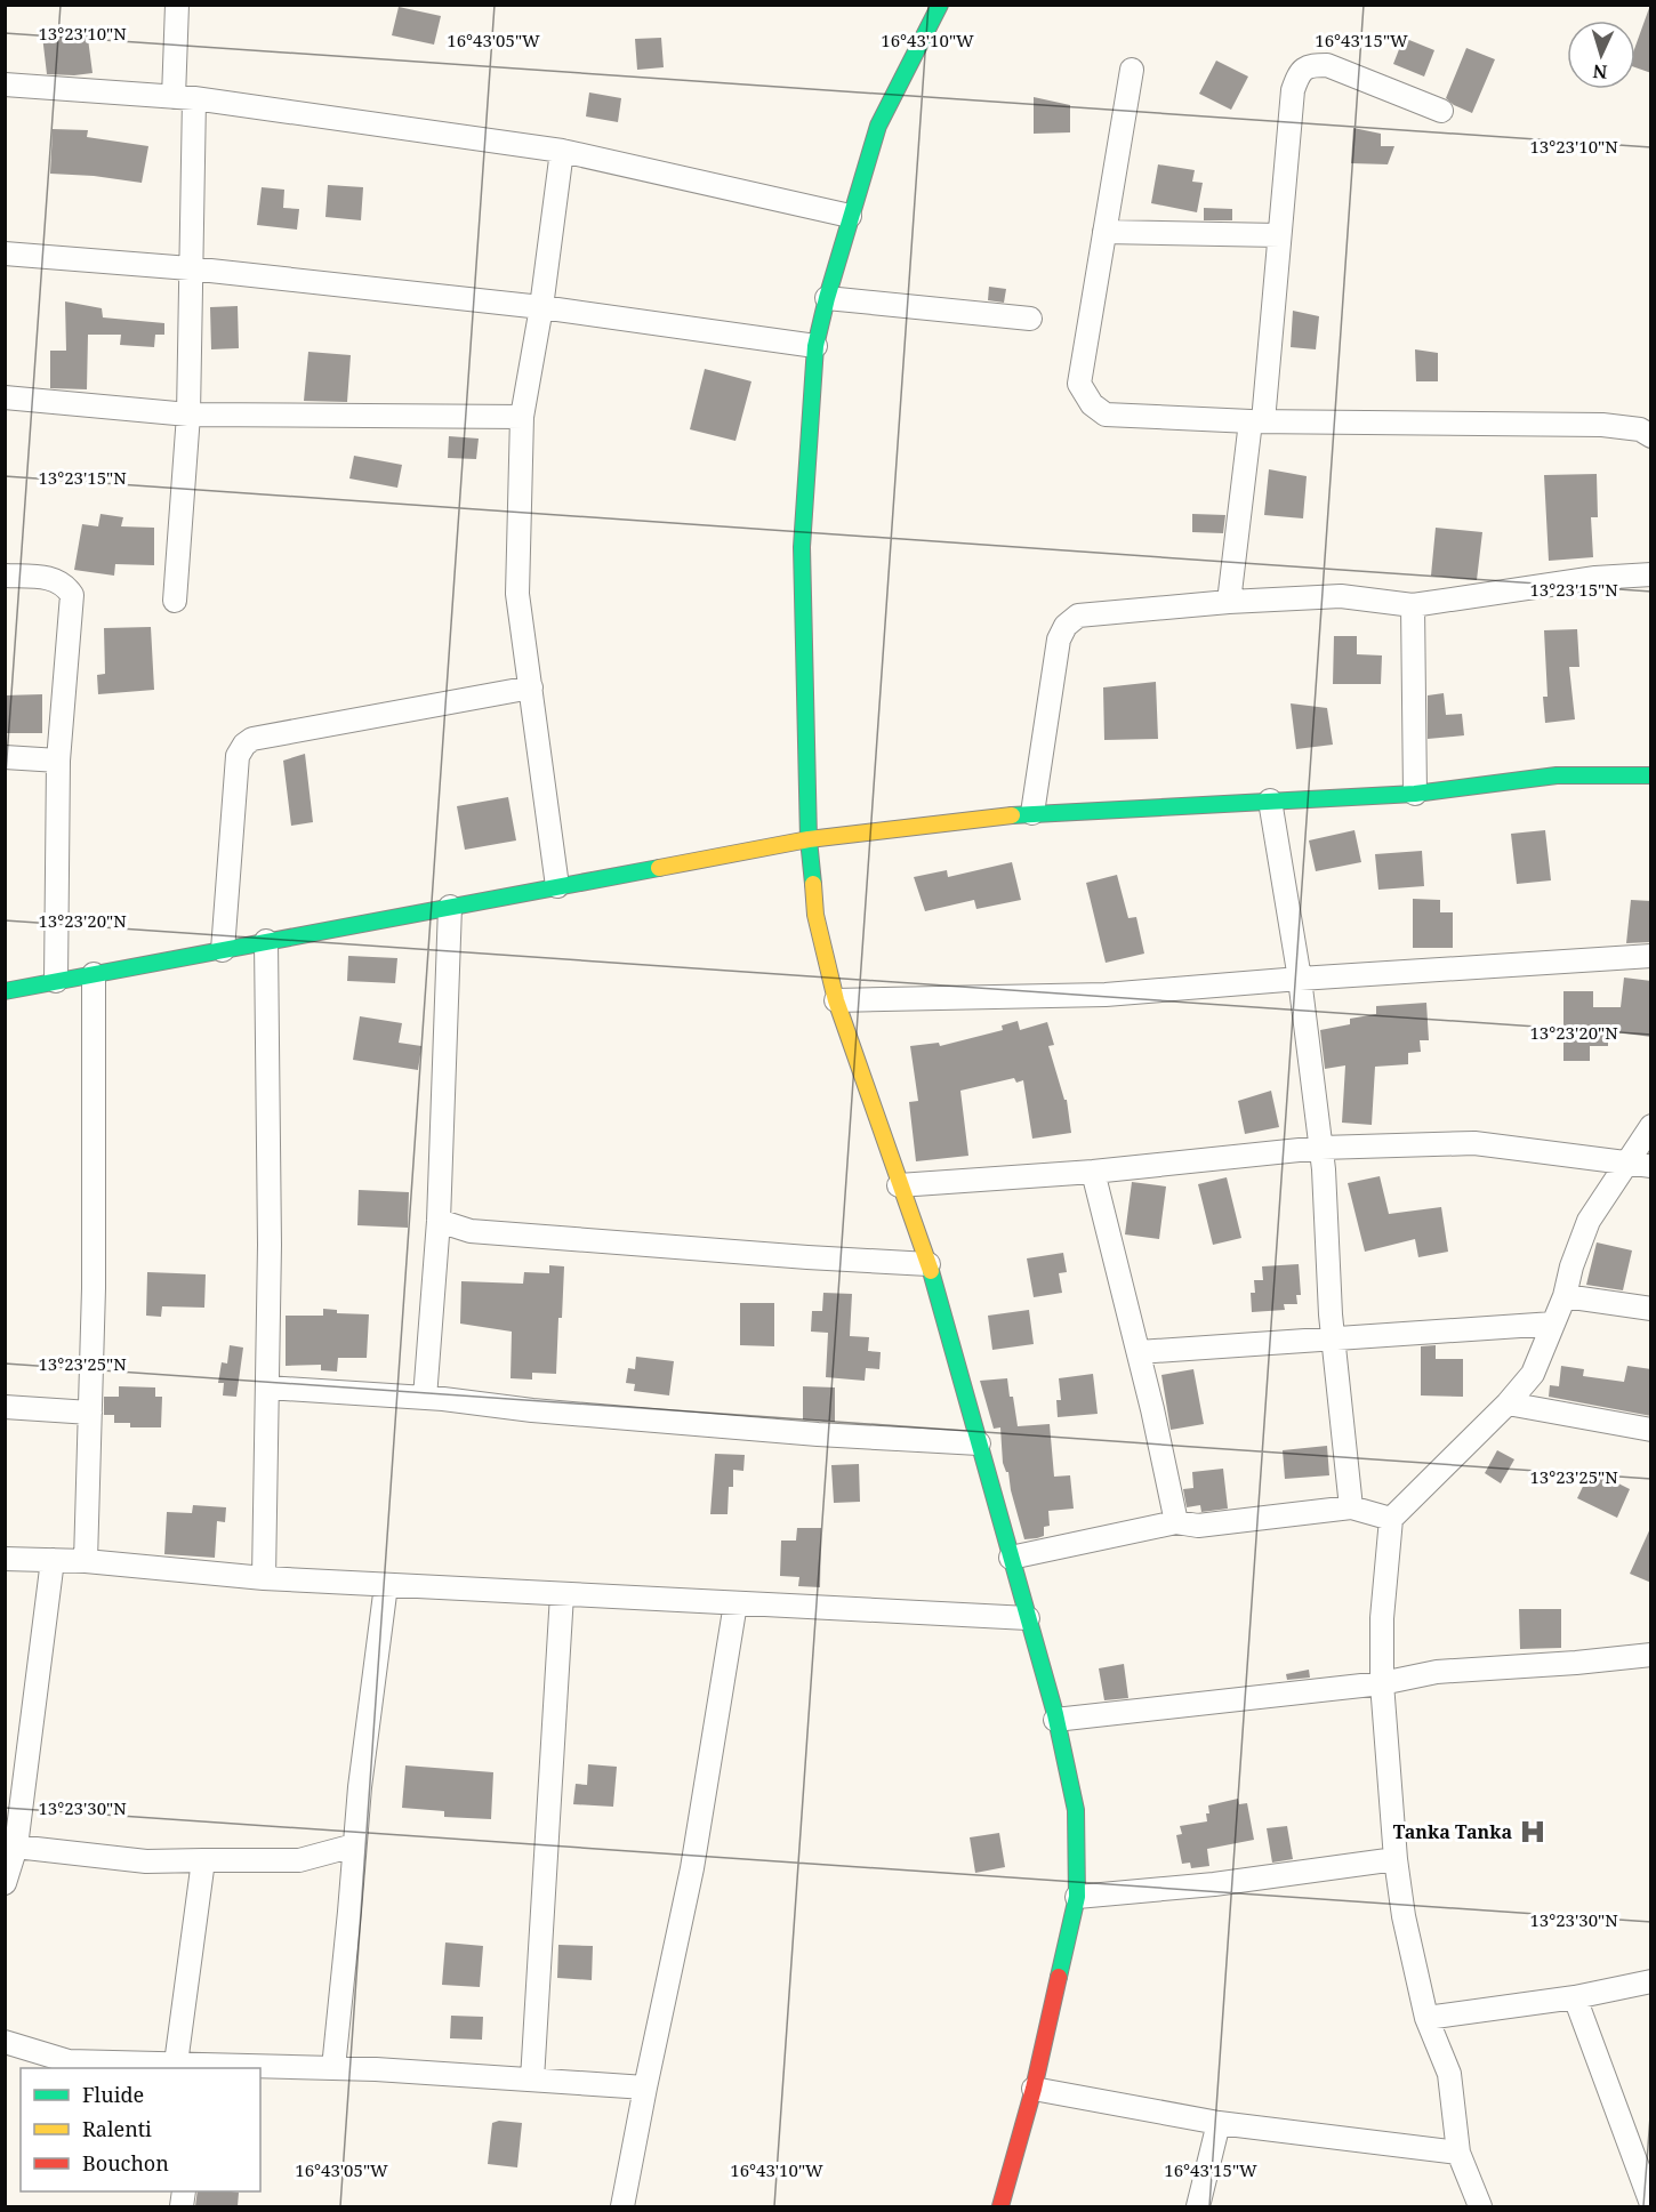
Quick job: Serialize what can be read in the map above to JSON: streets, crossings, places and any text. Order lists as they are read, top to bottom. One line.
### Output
{"places":{"hospital":["Tanka Tanka"]},"legend":["Fluide","Ralenti","Bouchon"],"north":"bottom","coordinates":["13°23'10\"N","16°43'05\"W","16°43'10\"W","16°43'15\"W","13°23'15\"N","13°23'20\"N","13°23'25\"N","13°23'30\"N"]}
